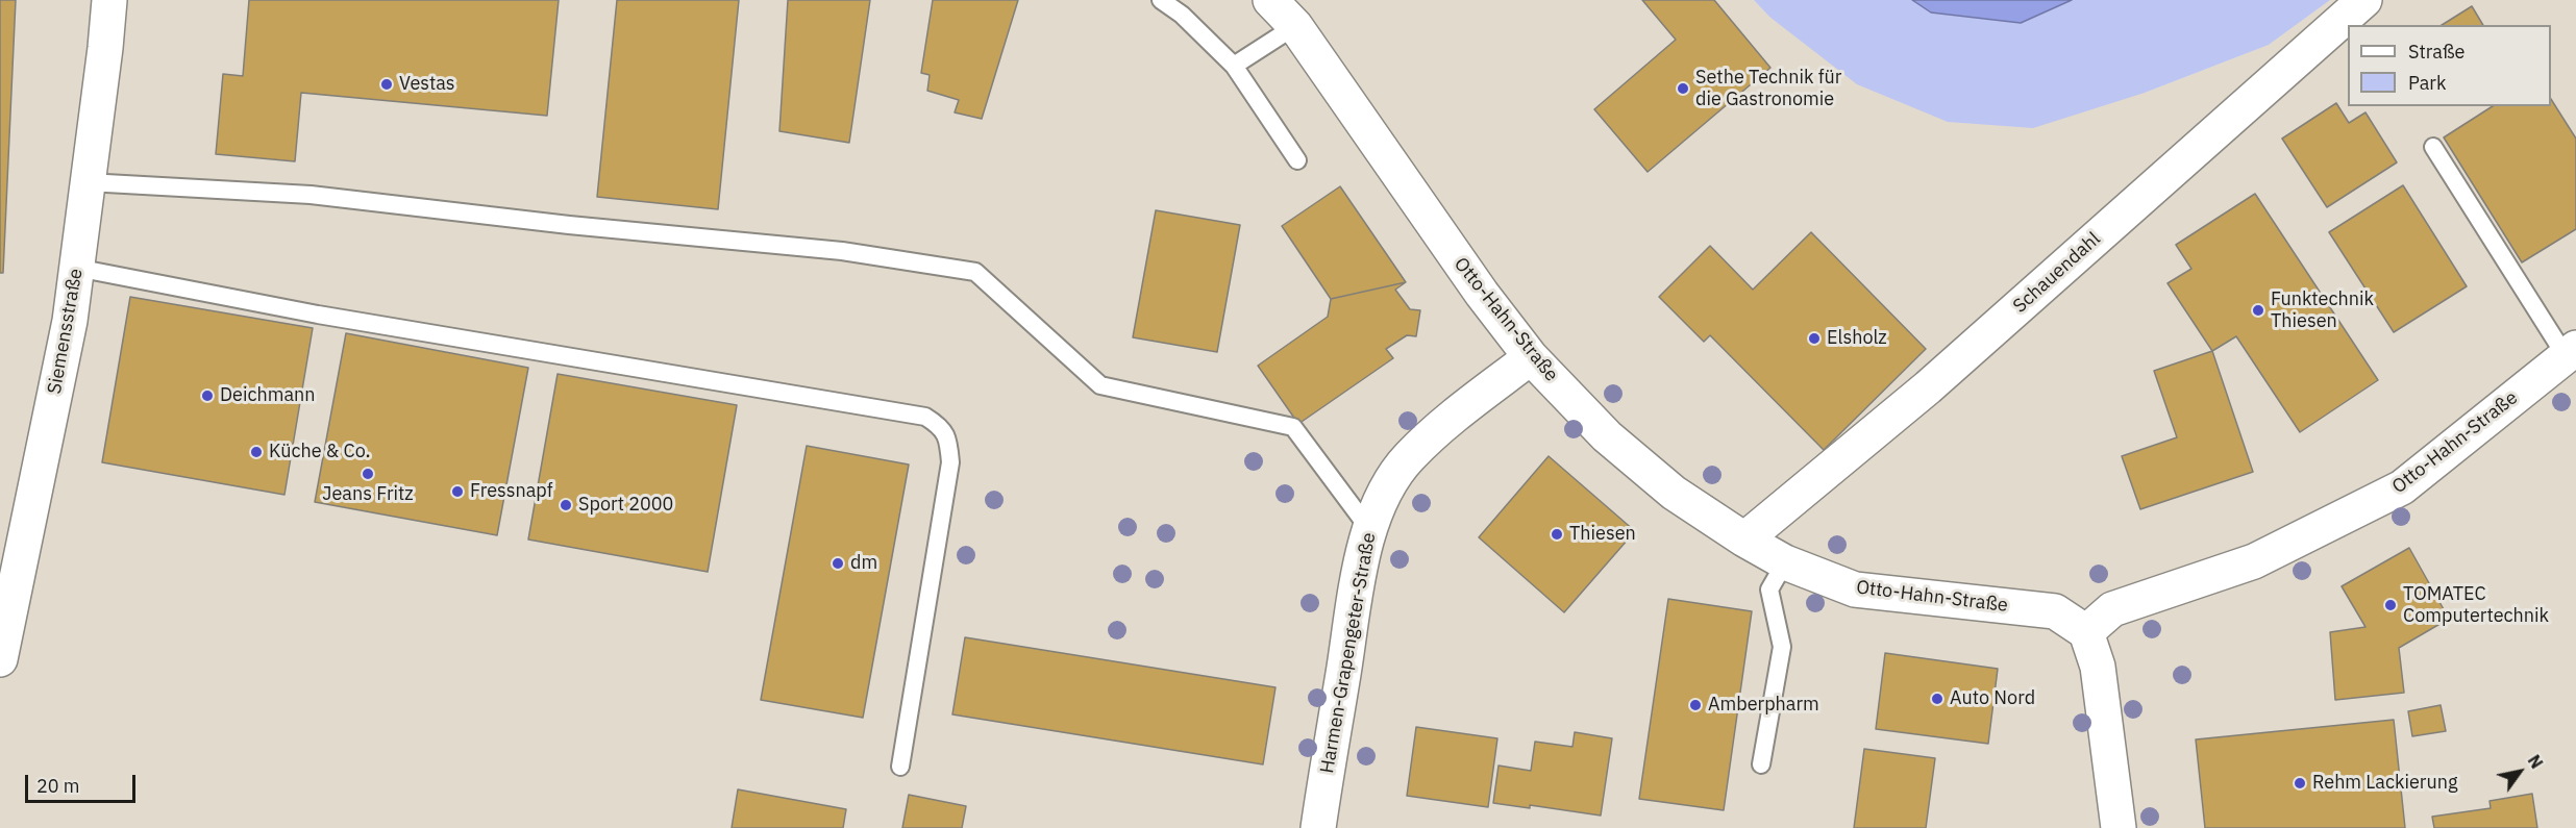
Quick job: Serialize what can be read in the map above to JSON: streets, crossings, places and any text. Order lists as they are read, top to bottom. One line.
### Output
{"streets":{"street":["Schauendahl","Otto-Hahn-Straße","Siemensstraße","Harmen-Grapengeter-Straße"]},"crossings":[["Schauendahl","Otto-Hahn-Straße"],["Otto-Hahn-Straße","Harmen-Grapengeter-Straße"]],"places":["Vestas","Sethe Technik für die Gastronomie","Funktechnik Thiesen","Elsholz","Deichmann","Küche & Co.","Jeans Fritz","Fressnapf","Sport 2000","Thiesen","dm","TOMATEC Computertechnik","Auto Nord","Amberpharm","Rehm Lackierung"],"legend":["Straße","Park"],"scale_bar":"20 m","north":"top right"}
